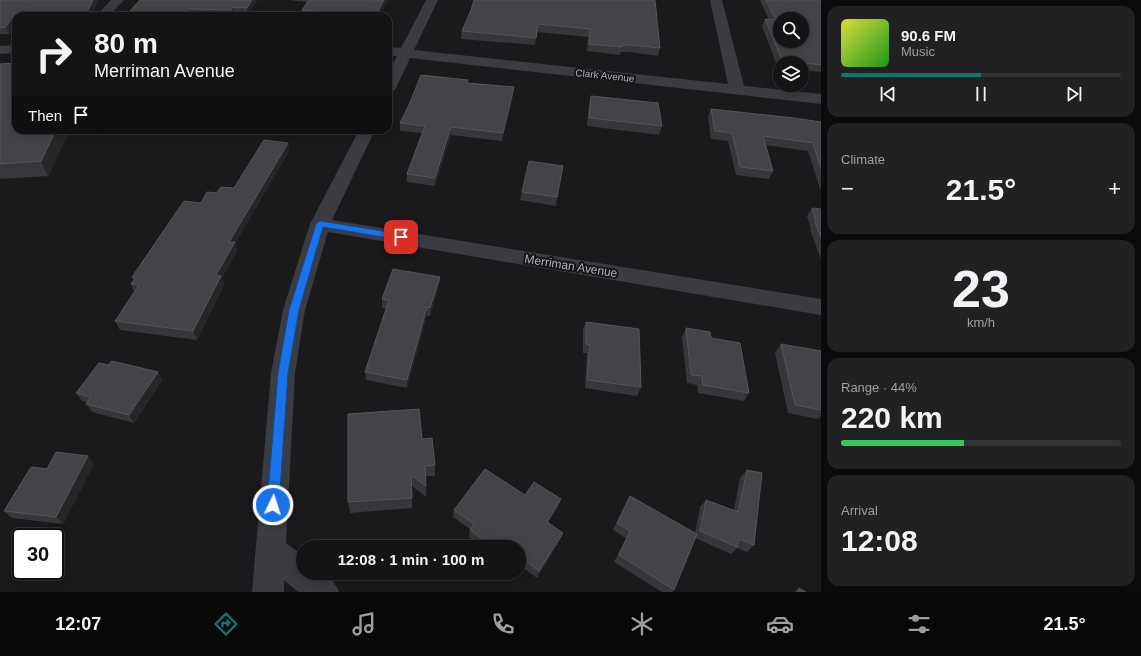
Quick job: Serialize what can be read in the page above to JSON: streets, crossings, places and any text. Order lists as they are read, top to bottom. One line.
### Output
{"streets":{"street":["Clark Avenue","Merriman Avenue"]},"page":{"turn":["80 m","Merriman Avenue"],"song":["90.6 FM","Music"],"then":"Then","tile":["Climate",["23","km/h"],["Range · 44%","220 km"],["Arrival","12:08"]],"heat":["−","21.5°","+"],"limit":"30","trip":"12:08 · 1 min · 100 m","tabs":["12:07","21.5°"]}}
